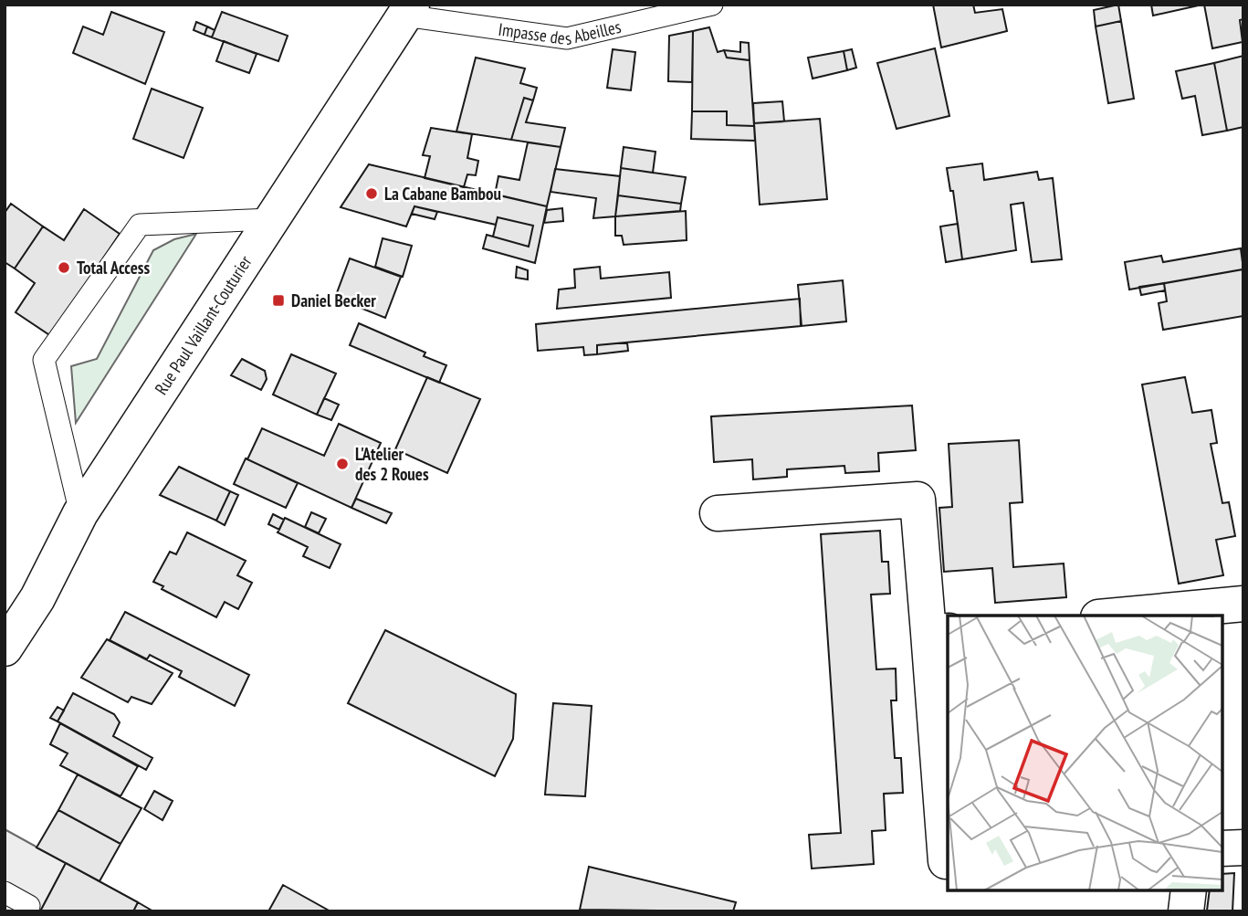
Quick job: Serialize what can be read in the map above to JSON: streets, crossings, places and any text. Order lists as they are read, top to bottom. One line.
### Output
{"streets":{"street":["Rue Paul Vaillant-Couturier"],"lane":["Impasse des Abeilles"]},"crossings":[["Impasse des Abeilles","Rue Paul Vaillant-Couturier"]],"places":{"other":["La Cabane Bambou","Total Access","L'Atelier des 2 Roues"],"transit":["Daniel Becker"]}}
